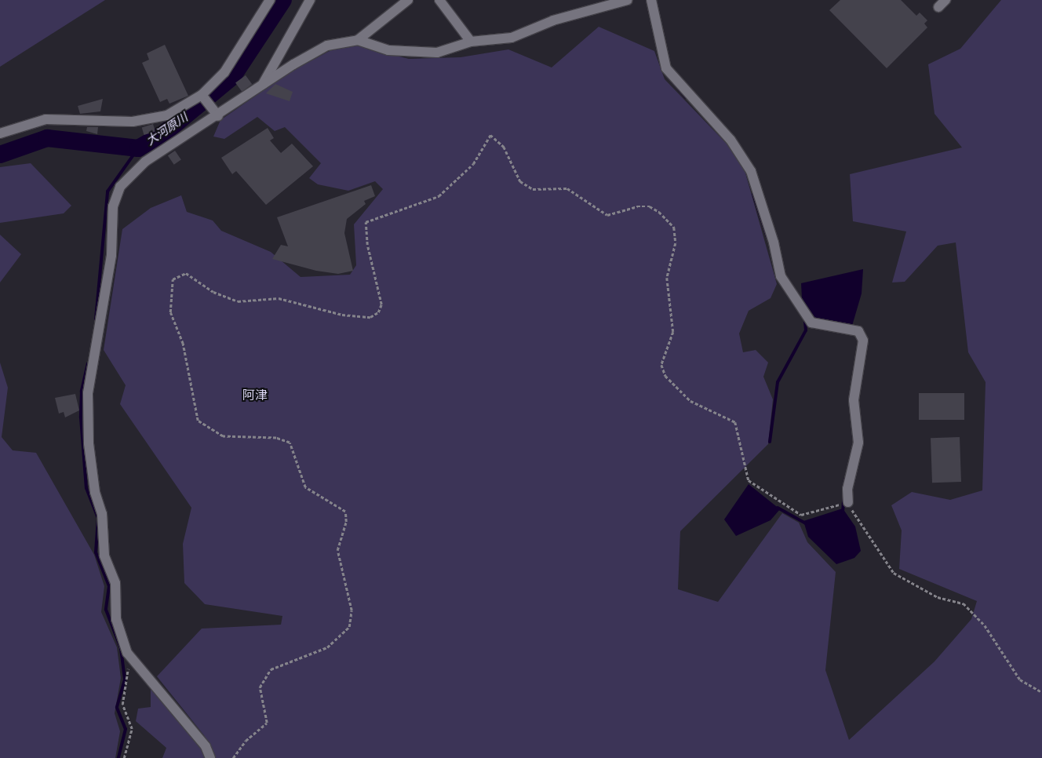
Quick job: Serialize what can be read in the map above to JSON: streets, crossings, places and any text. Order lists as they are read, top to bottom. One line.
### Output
{"districts":["阿津"],"water":["大河原川"]}
